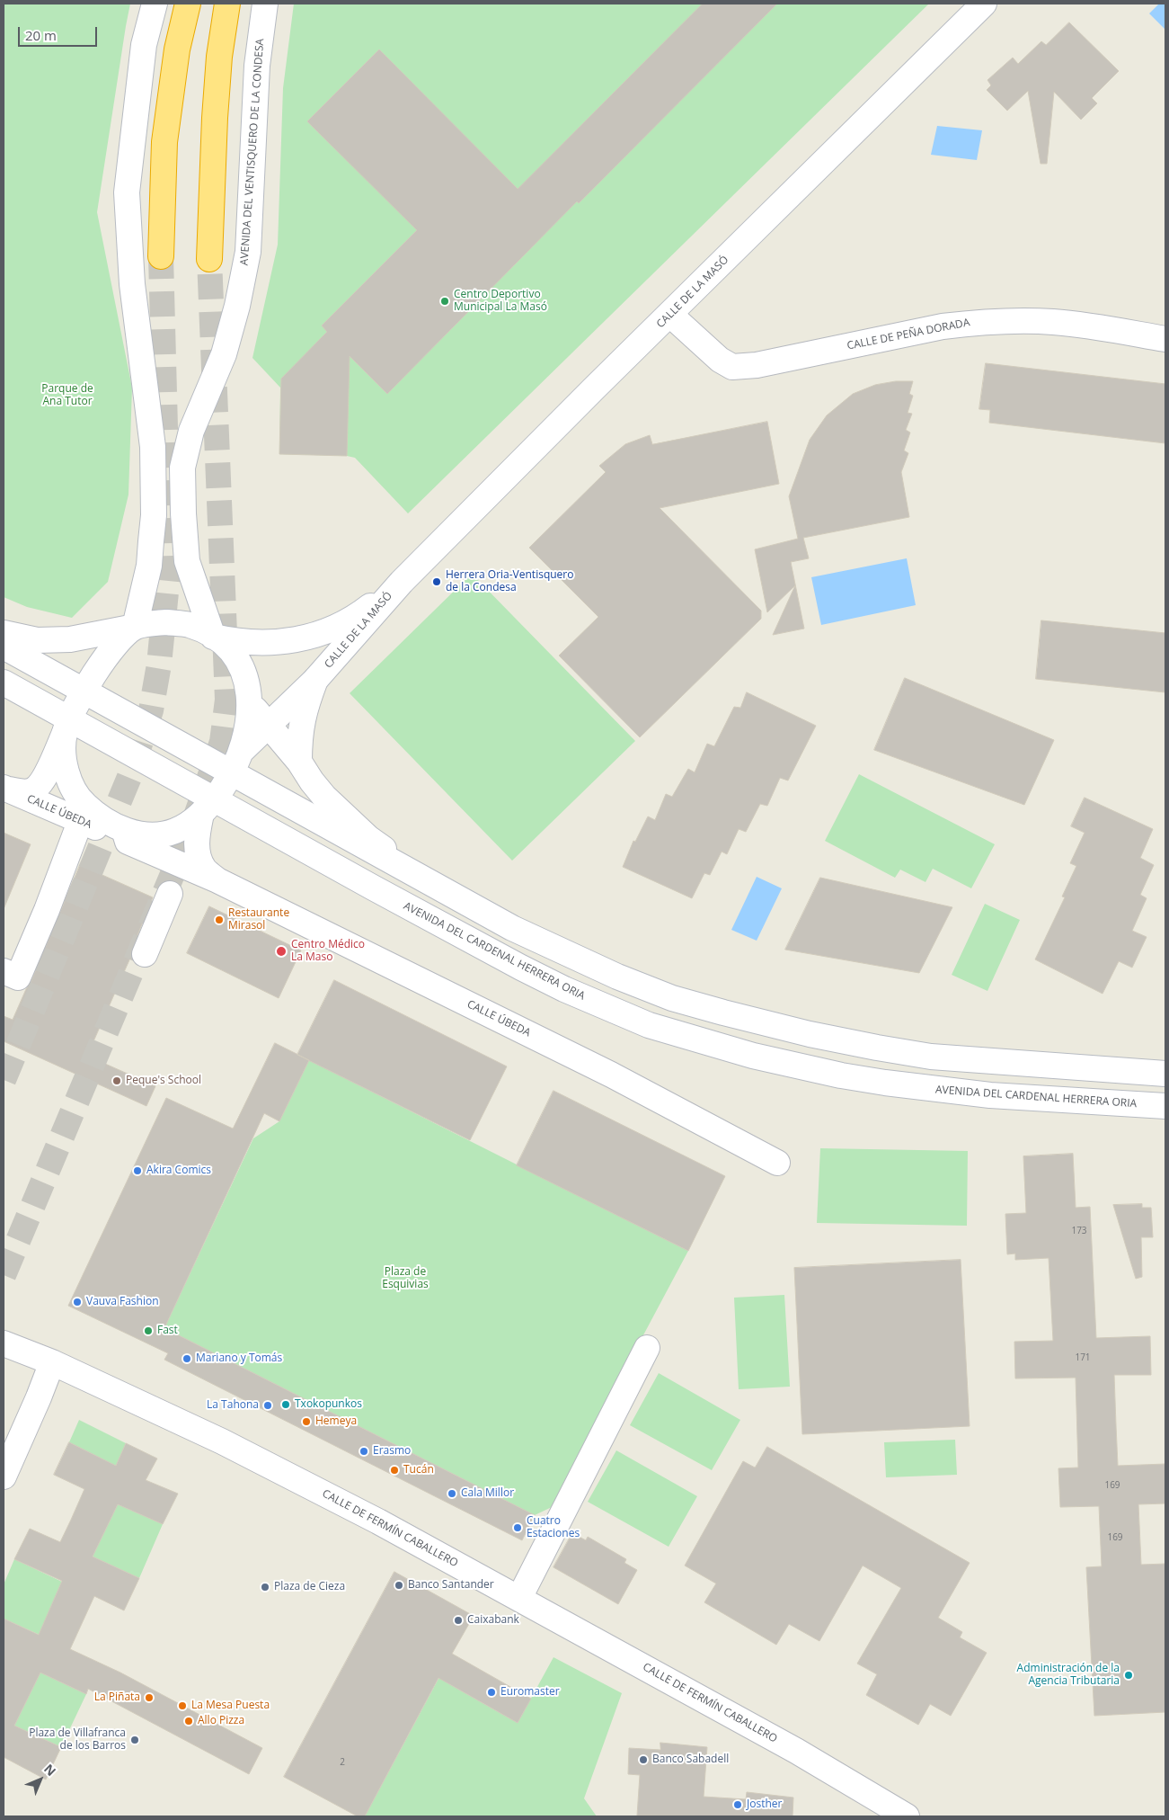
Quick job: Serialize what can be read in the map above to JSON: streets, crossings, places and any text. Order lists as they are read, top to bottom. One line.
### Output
{"streets":{"street":["AVENIDA DEL VENTISQUERO DE LA CONDESA","CALLE DE LA MASÓ","CALLE DE PEÑA DORADA","CALLE ÚBEDA","AVENIDA DEL CARDENAL HERRERA ORIA","CALLE DE FERMÍN CABALLERO"]},"crossings":[["AVENIDA DEL VENTISQUERO DE LA CONDESA","CALLE DE LA MASÓ"],["CALLE DE LA MASÓ","CALLE DE PEÑA DORADA"],["CALLE ÚBEDA","AVENIDA DEL CARDENAL HERRERA ORIA"]],"parks":["Parque de Ana Tutor","Plaza de Esquivias"],"places":["Centro Deportivo Municipal La Masó","Herrera Oria-Ventisquero de la Condesa","Restaurante Mirasol","Centro Médico La Maso","Peque's School","Akira Comics","Vauva Fashion","Fast","Mariano y Tomás","Txokopunkos","La Tahona","Hemeya","Erasmo","Tucán","Cala Millor","Cuatro Estaciones","Banco Santander","Plaza de Cieza","Caixabank","Administración de la Agencia Tributaria","Euromaster","La Piñata","La Mesa Puesta","Allo Pizza","Plaza de Villafranca de los Barros","Banco Sabadell","Josther"],"house_numbers":["173","171","169","169","2"],"scale_bar":"20 m","north":"top right"}
